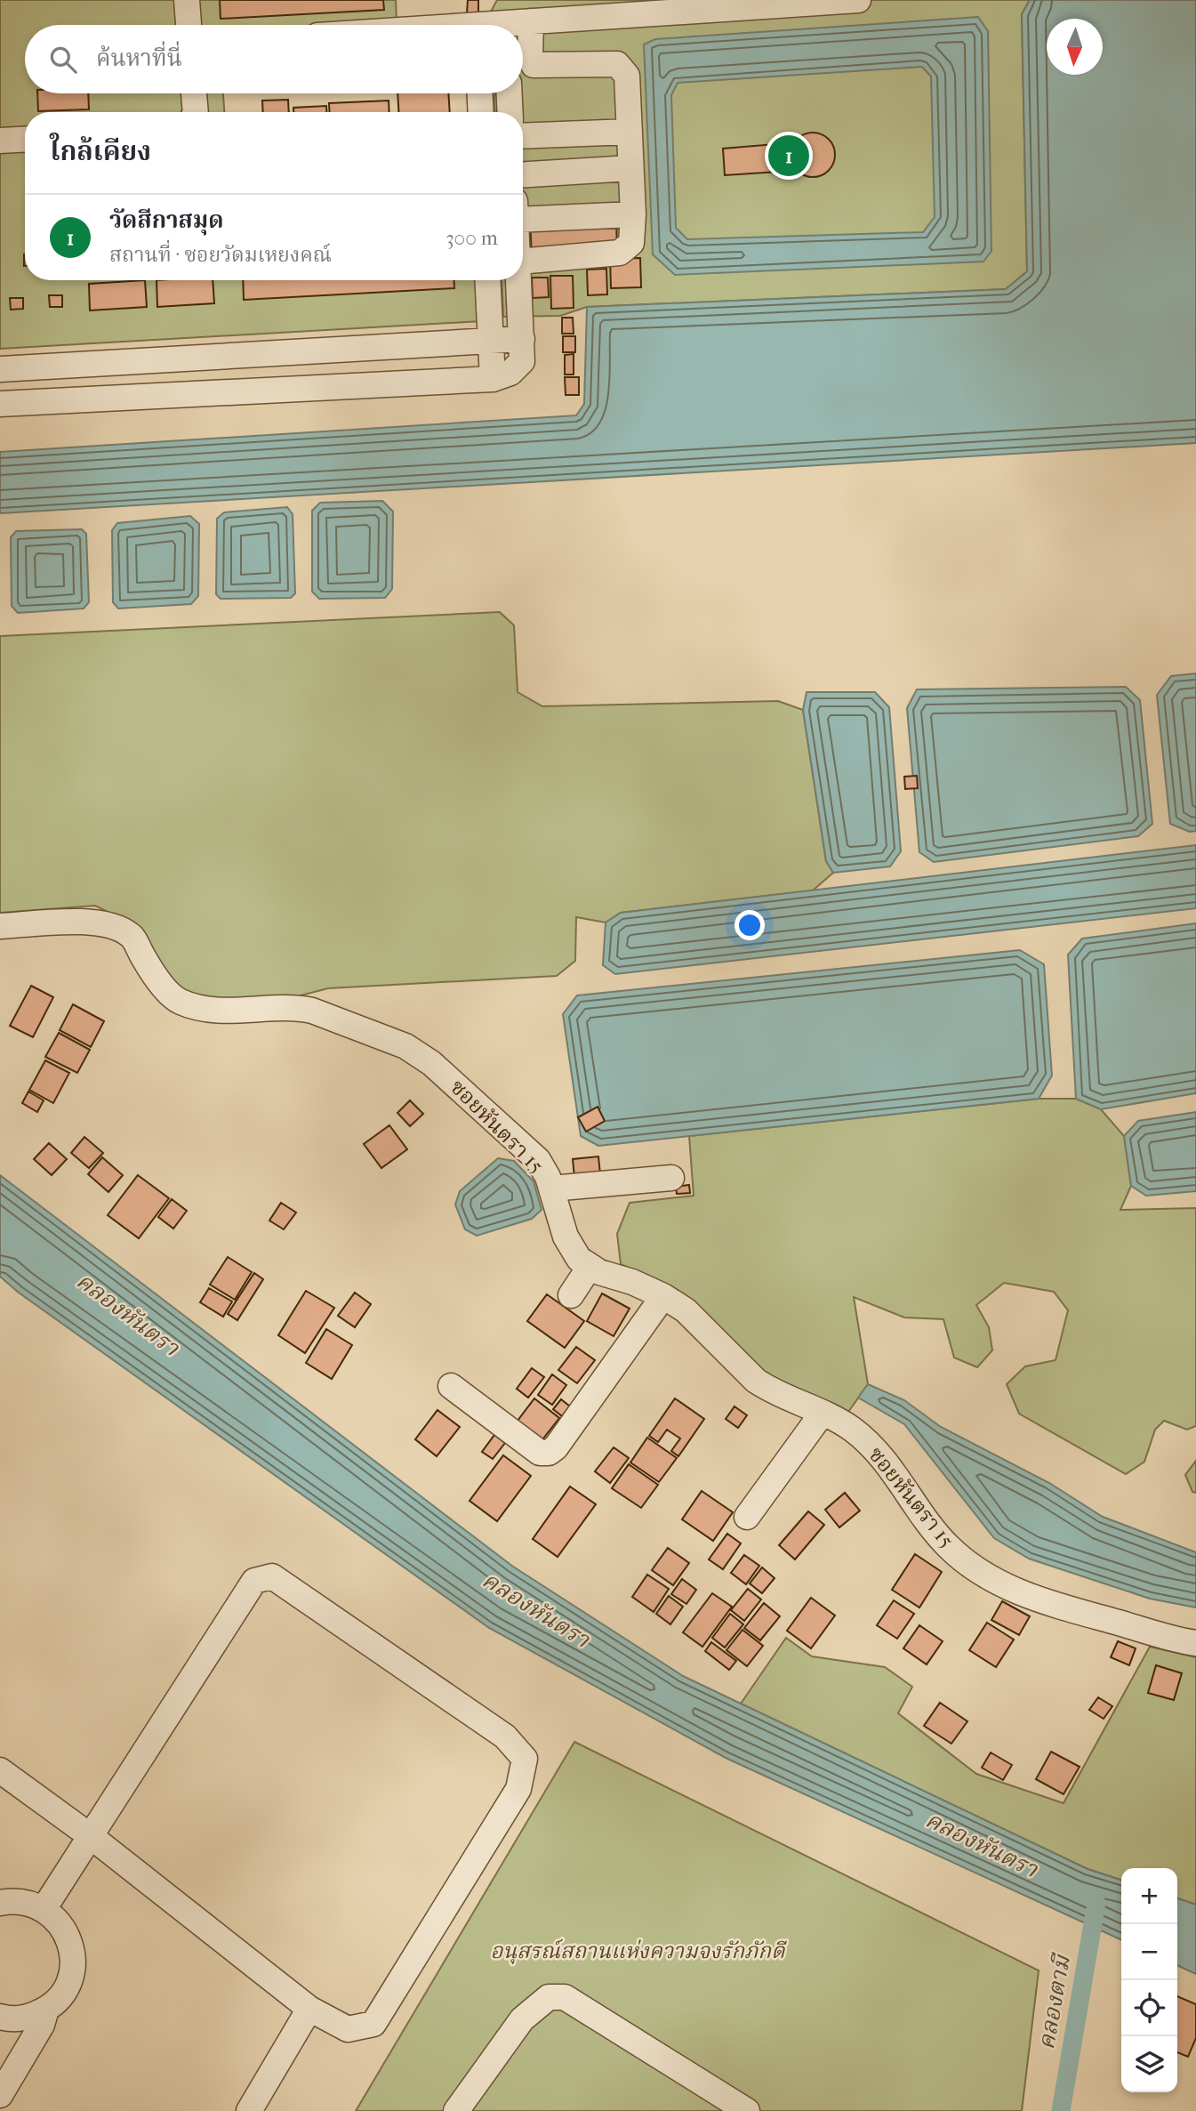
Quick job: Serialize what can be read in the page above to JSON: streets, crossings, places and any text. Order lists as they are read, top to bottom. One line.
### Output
{"streets":{"street":["ซอยหันตรา 15"]},"water":["คลองหันตรา","คลองตามี"],"parks":["อนุสรณ์สถานแห่งความจงรักภักดี"],"north":"bottom","page":{"search":"ค้นหาที่นี่","heading":"ใกล้เคียง","pins":"1","list":[{"mark":"1","name":"วัดสีกาสมุด","note":"สถานที่ · ซอยวัดมเหยงคณ์","value":"300 m"}],"map_buttons":["+","−"]}}
